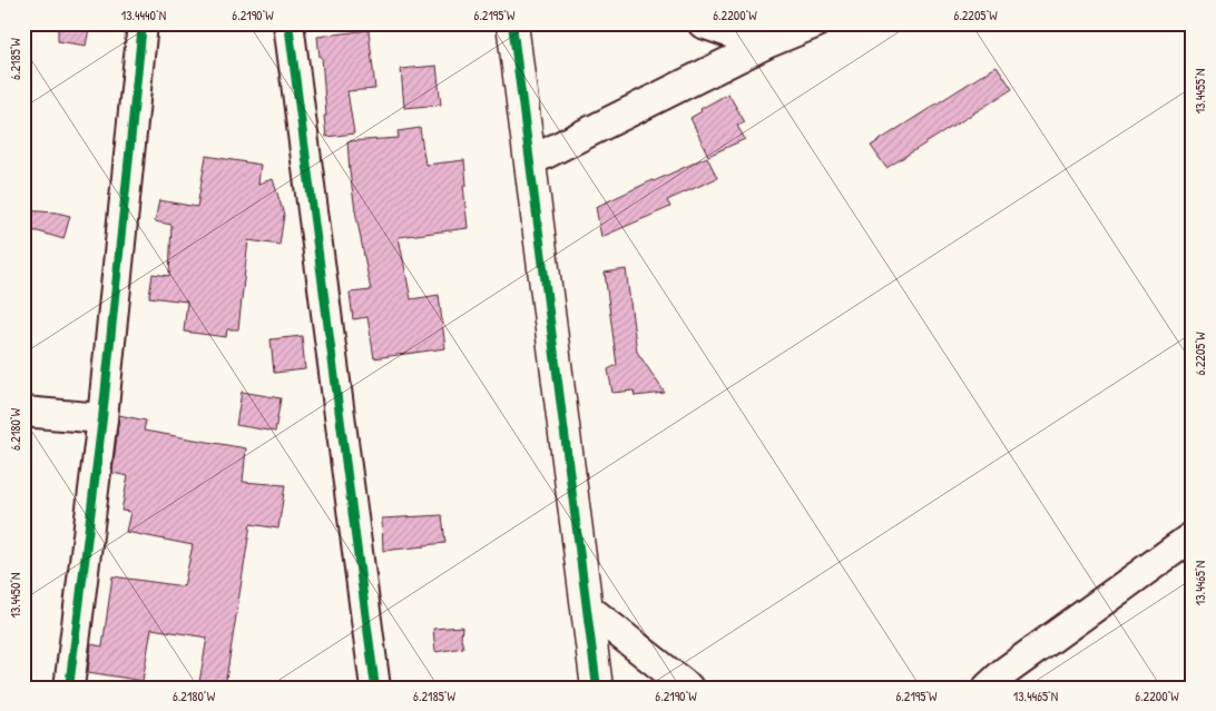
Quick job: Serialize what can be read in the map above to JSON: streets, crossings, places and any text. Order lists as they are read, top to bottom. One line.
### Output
{"coordinates":["13.4440°N","6.2190°W","6.2195°W","6.2200°W","6.2205°W","6.2185°W","13.4455°N","6.2180°W","13.4465°N","13.4450°N"]}
